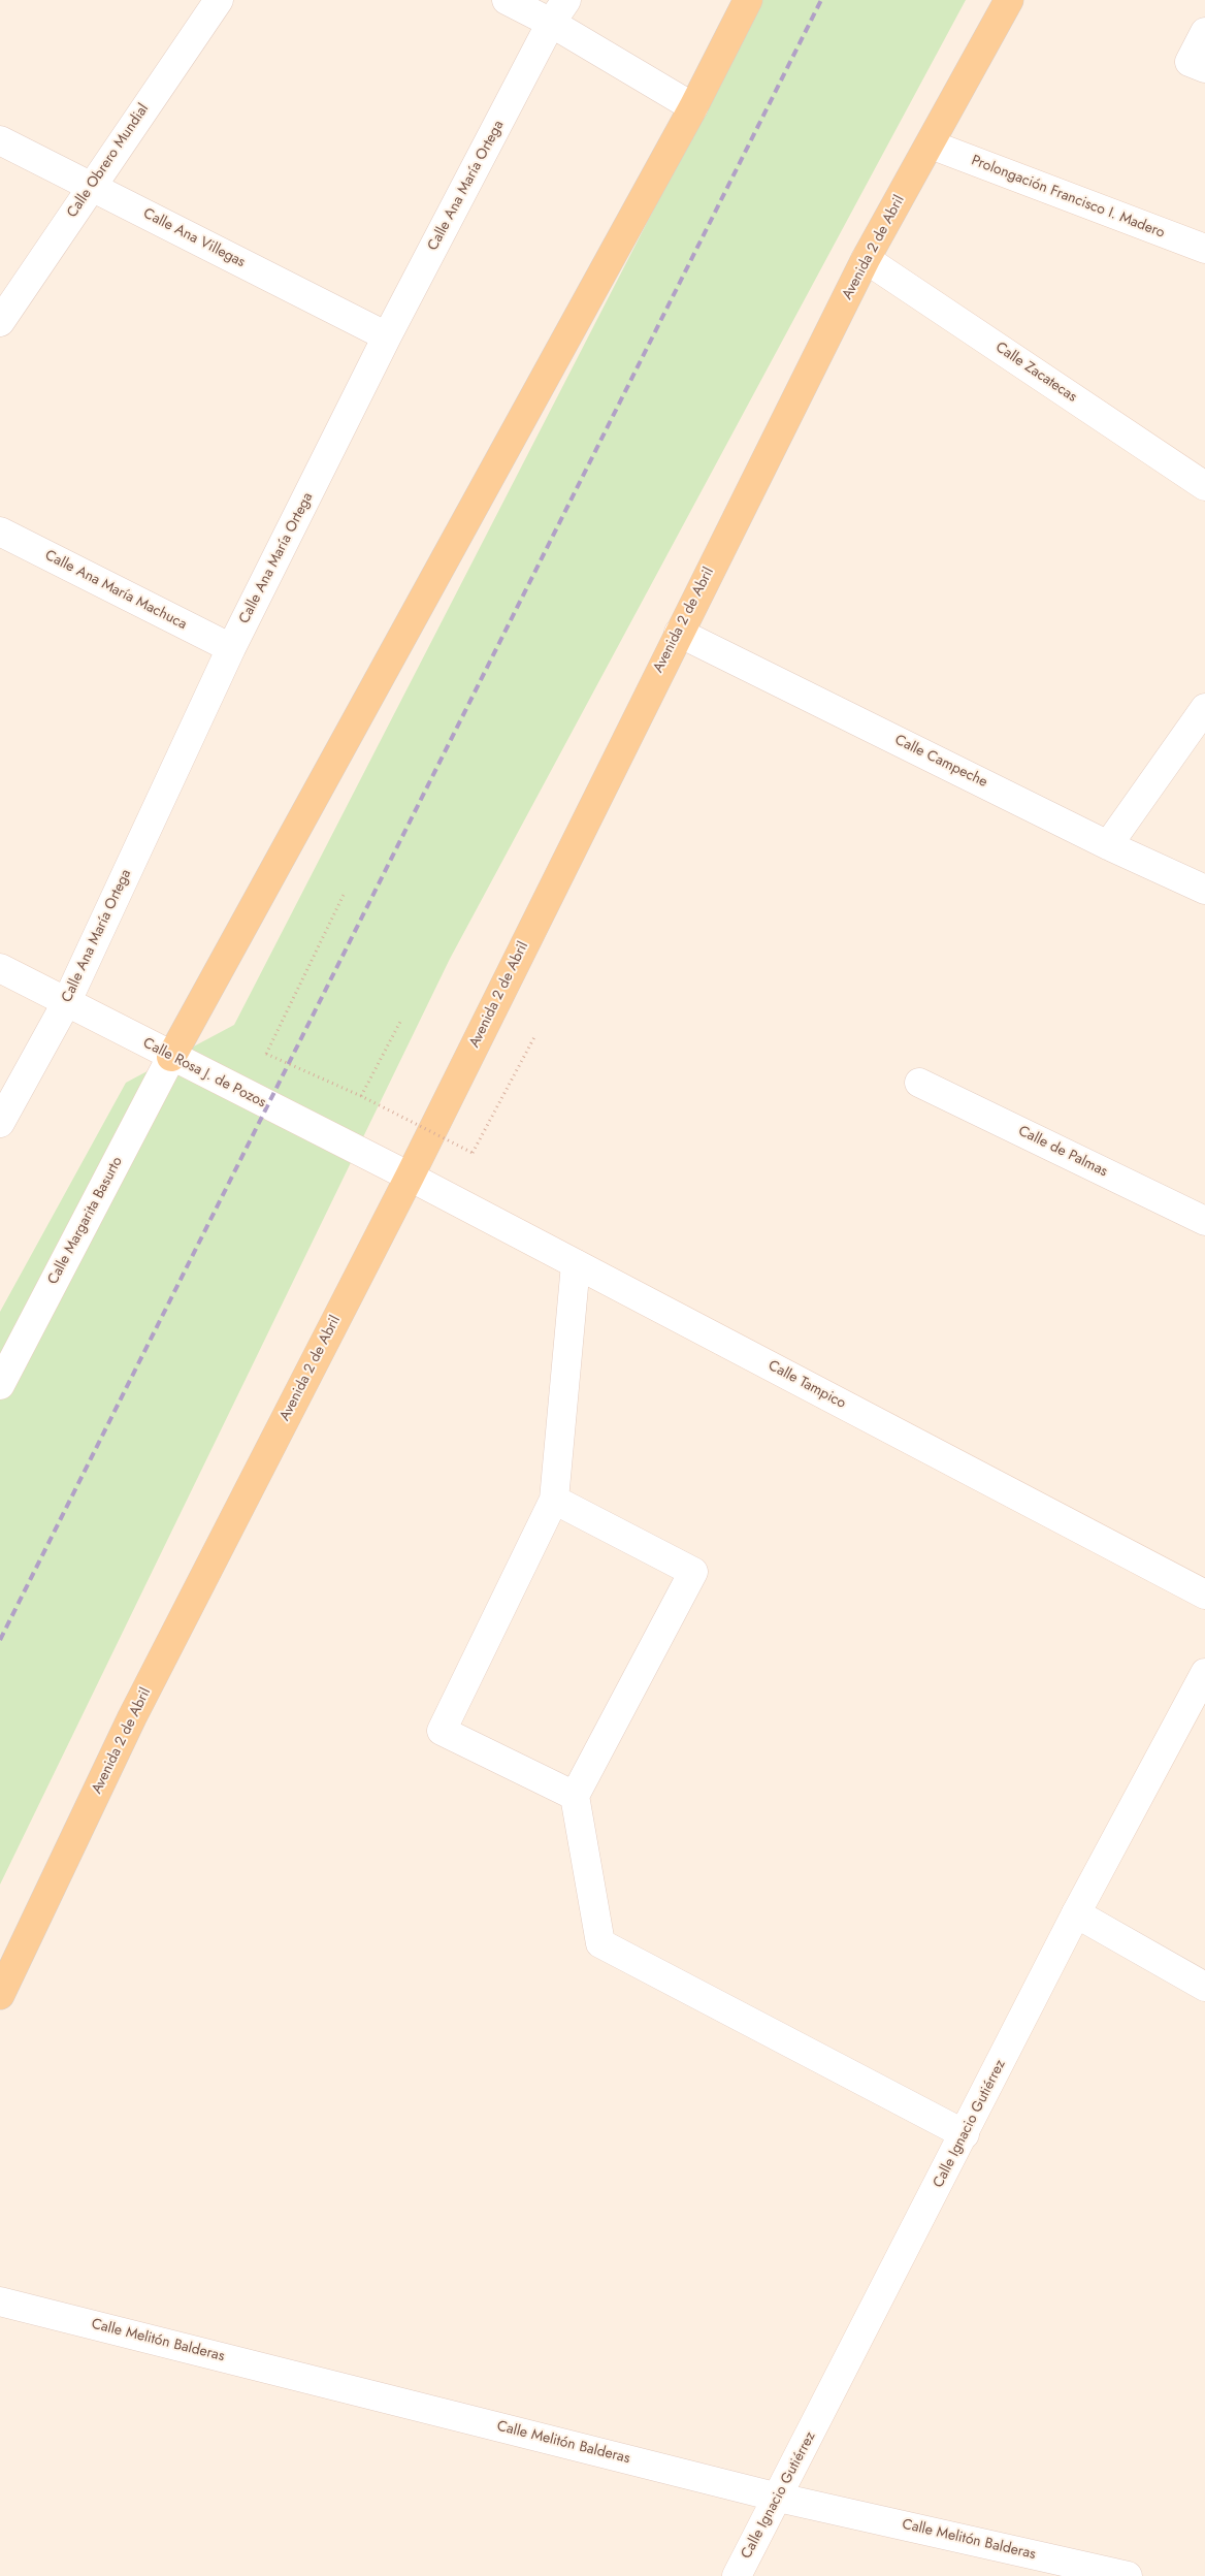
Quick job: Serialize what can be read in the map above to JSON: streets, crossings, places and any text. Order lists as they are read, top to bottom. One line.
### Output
{"streets":{"main road":["Avenida 2 de Abril"],"street":["Calle Obrero Mundial","Calle Ana María Ortega","Prolongación Francisco I. Madero","Calle Ana Villegas","Calle Zacatecas","Calle Ana María Machuca","Calle Campeche","Calle Rosa J. de Pozos","Calle de Palmas","Calle Margarita Basurto","Calle Tampico","Calle Ignacio Gutiérrez","Calle Melitón Balderas"]},"crossings":[["Calle Obrero Mundial","Calle Ana Villegas"],["Calle Ana María Ortega","Calle Ana Villegas"],["Calle Ana María Ortega","Calle Ana María Machuca"],["Calle Ana María Ortega","Calle Rosa J. de Pozos"],["Prolongación Francisco I. Madero","Avenida 2 de Abril"],["Avenida 2 de Abril","Calle Zacatecas"],["Avenida 2 de Abril","Calle Campeche"],["Avenida 2 de Abril","Calle Rosa J. de Pozos"],["Avenida 2 de Abril","Calle Tampico"],["Calle Rosa J. de Pozos","Calle Margarita Basurto"],["Calle Rosa J. de Pozos","Calle Tampico"],["Calle Ignacio Gutiérrez","Calle Melitón Balderas"]]}
